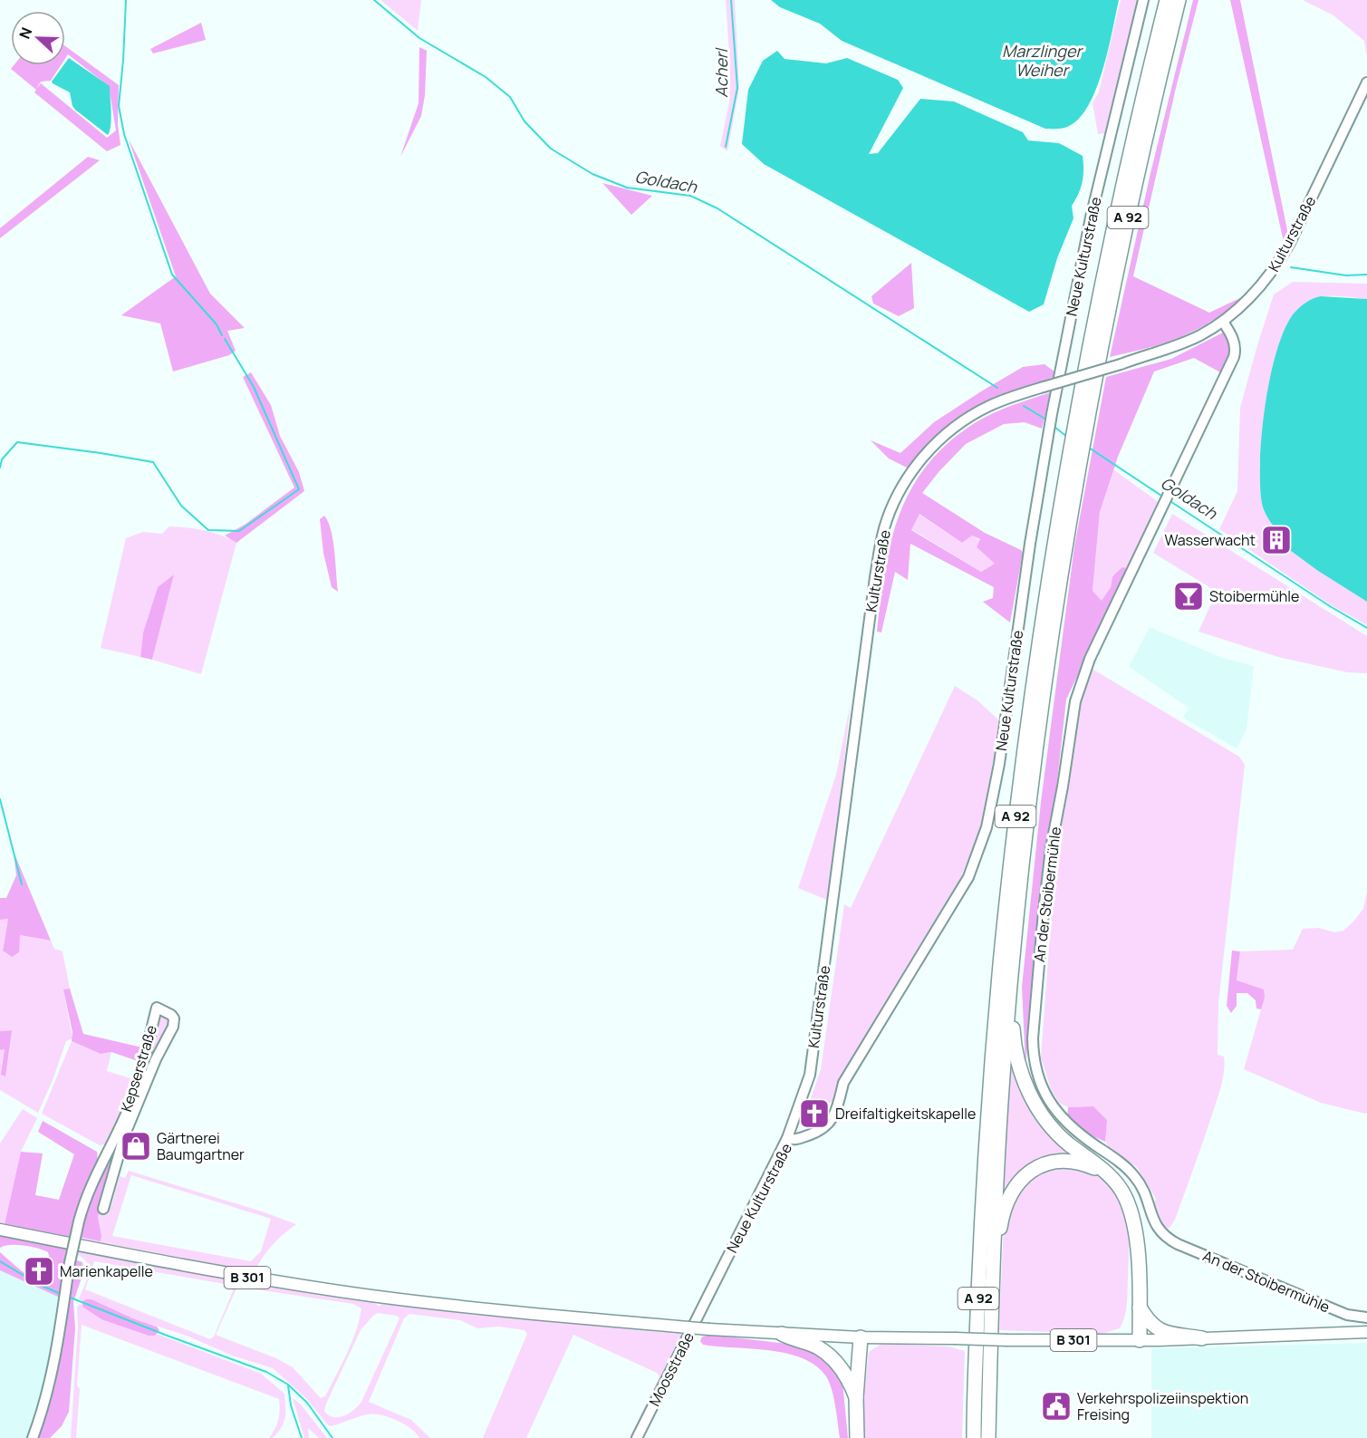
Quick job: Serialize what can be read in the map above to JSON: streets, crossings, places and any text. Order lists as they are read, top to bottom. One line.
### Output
{"streets":{"highway":["A 92"],"main road":["B 301"],"street":["Kulturstraße","Neue Kulturstraße","An der Stoibermühle","Kepserstraße","Moosstraße"]},"crossings":[["Kulturstraße","Neue Kulturstraße"],["Kulturstraße","An der Stoibermühle"],["Neue Kulturstraße","Moosstraße"]],"water":["Marzlinger Weiher","Acherl","Goldach"],"places":{"building":["Wasserwacht"],"bar":["Stoibermühle"],"church":["Dreifaltigkeitskapelle","Marienkapelle"],"shop":["Gärtnerei Baumgartner"],"public building":["Verkehrspolizeiinspektion Freising"]},"north":"left"}
